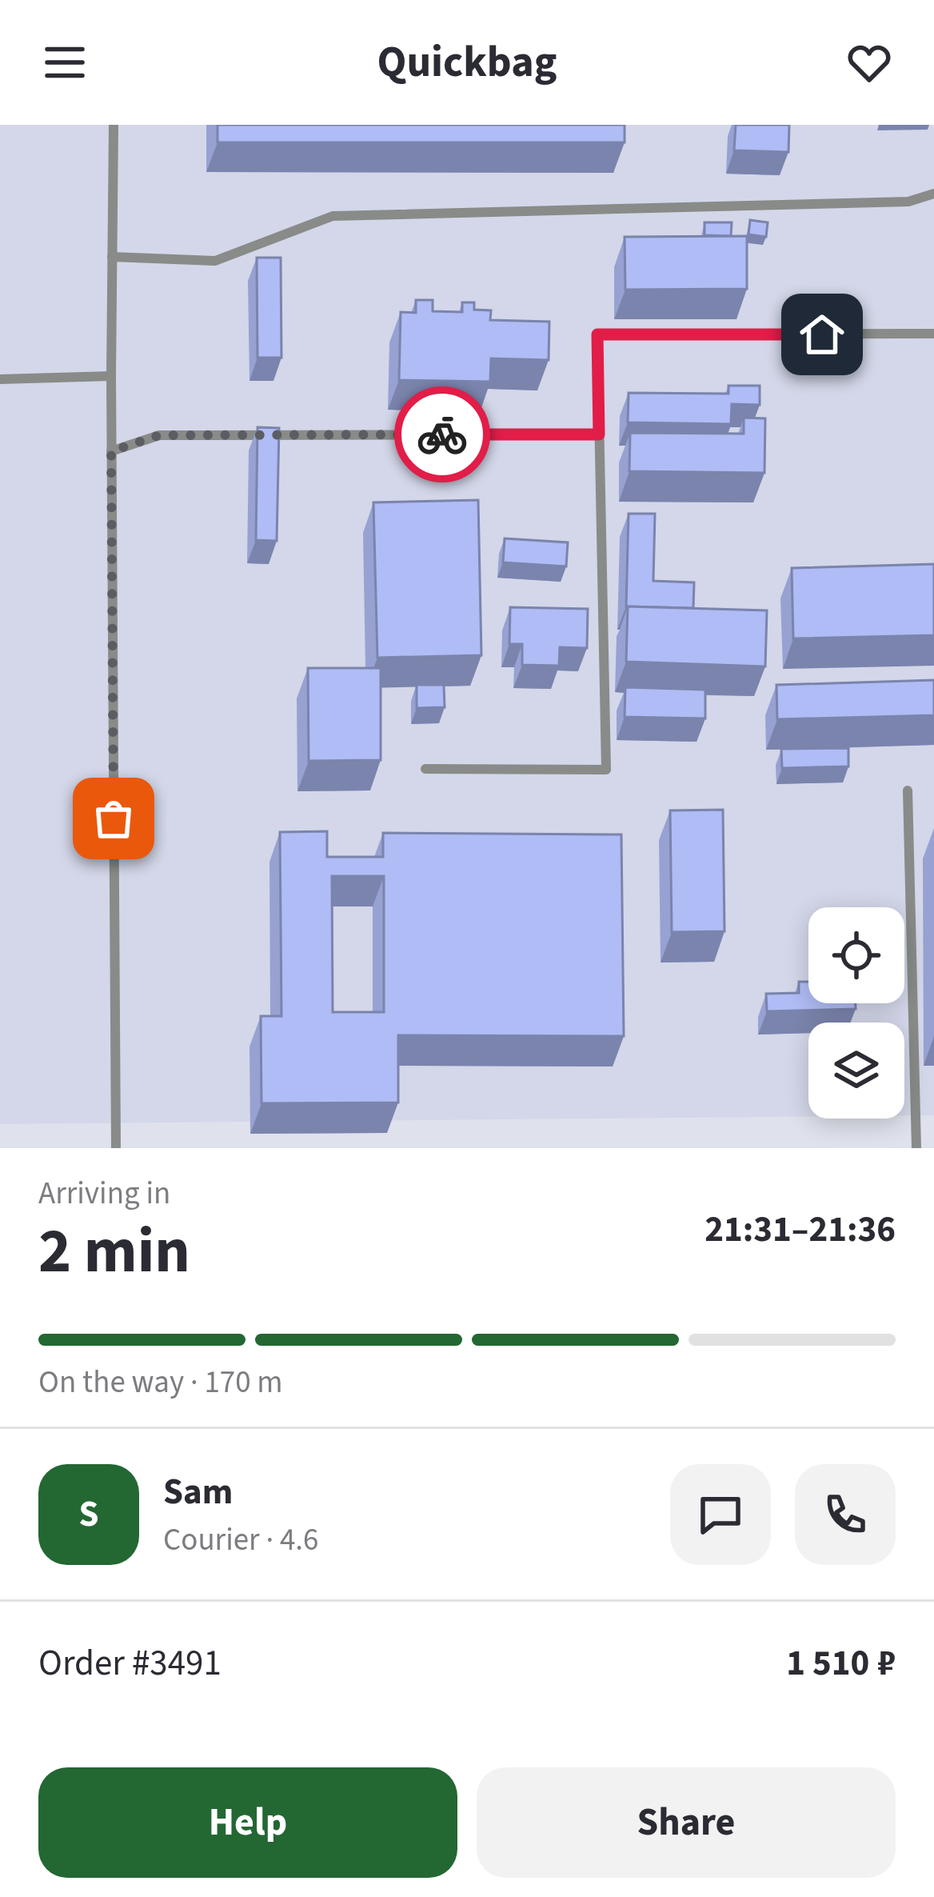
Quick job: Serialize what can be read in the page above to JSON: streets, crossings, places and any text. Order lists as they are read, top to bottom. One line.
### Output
{"page":{"header":"Quickbag","heading":["2 min","Arriving in","21:31–21:36"],"panel":["Sam","Courier · 4.6","Order #3491","1 510 ₽"],"bar":"On the way · 170 m","round":"S","buttons":["Help","Share"]}}
